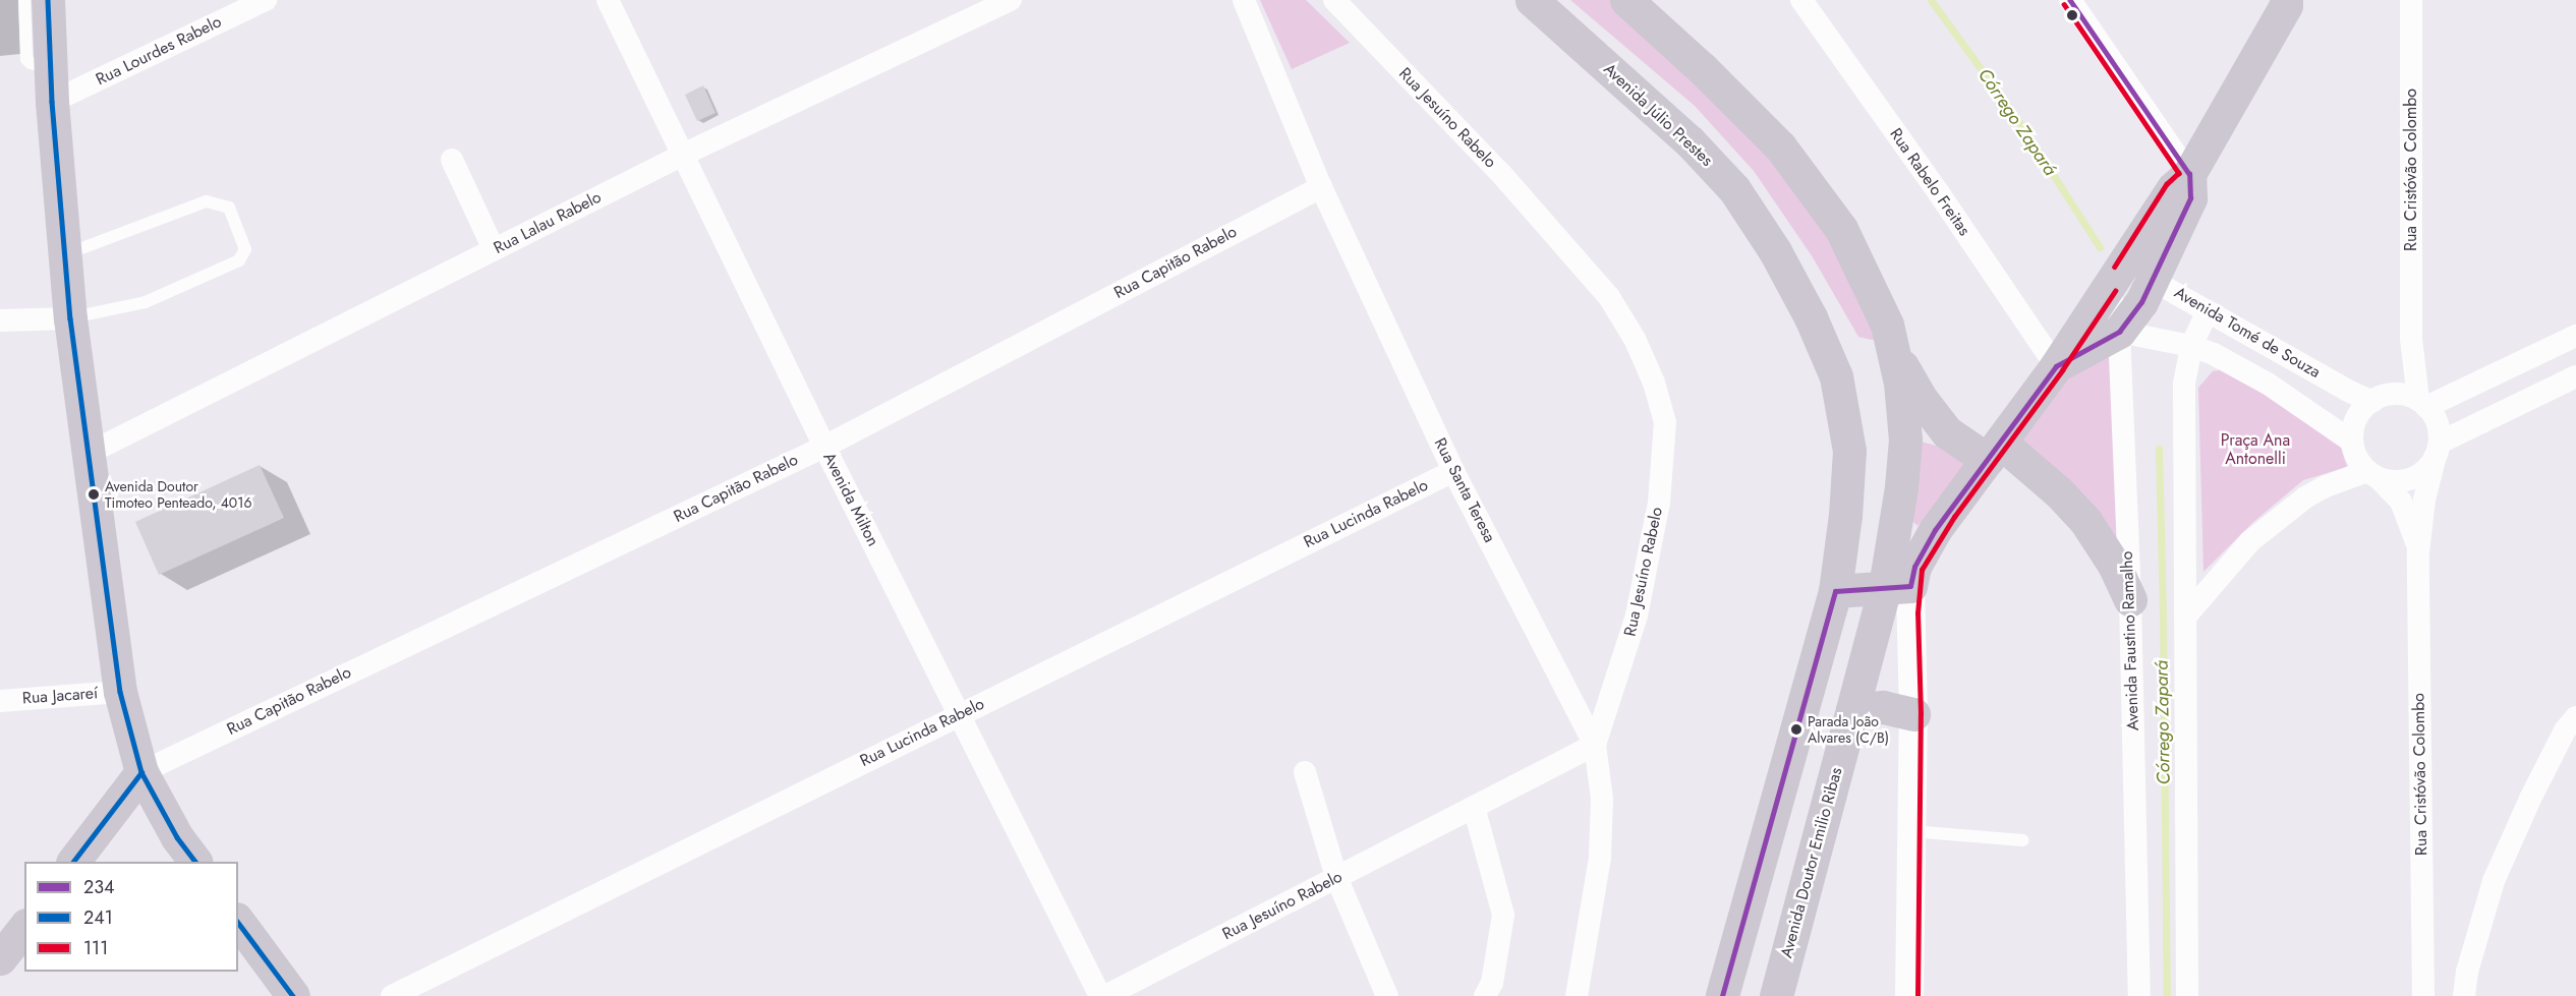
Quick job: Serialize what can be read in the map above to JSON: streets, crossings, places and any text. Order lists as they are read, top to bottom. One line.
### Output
{"streets":{"main road":["Avenida Júlio Prestes","Avenida Doutor Emilio Ribas"],"street":["Rua Lourdes Rabelo","Rua Jesuíno Rabelo","Rua Cristóvão Colombo","Rua Rabelo Freitas","Rua Lalau Rabelo","Rua Capitão Rabelo","Avenida Tomé de Souza","Rua Santa Teresa","Avenida Milton","Rua Lucinda Rabelo","Avenida Faustino Ramalho","Rua Jacareí"]},"crossings":[["Rua Jesuíno Rabelo","Rua Santa Teresa"],["Rua Cristóvão Colombo","Avenida Tomé de Souza"],["Rua Rabelo Freitas","Avenida Doutor Emilio Ribas"],["Rua Lalau Rabelo","Avenida Milton"],["Rua Capitão Rabelo","Rua Santa Teresa"],["Rua Capitão Rabelo","Avenida Milton"],["Avenida Tomé de Souza","Avenida Faustino Ramalho"],["Avenida Tomé de Souza","Avenida Doutor Emilio Ribas"],["Rua Santa Teresa","Rua Lucinda Rabelo"],["Avenida Milton","Rua Lucinda Rabelo"],["Avenida Faustino Ramalho","Avenida Doutor Emilio Ribas"]],"water":["Córrego Zapará"],"parks":["Praça Ana Antonelli"],"places":["Avenida Doutor Timoteo Penteado, 4016","Parada João Alvares (C/B)"],"lines":["transit line 234","transit line 241","transit line 111"],"legend":["234","241","111"]}
